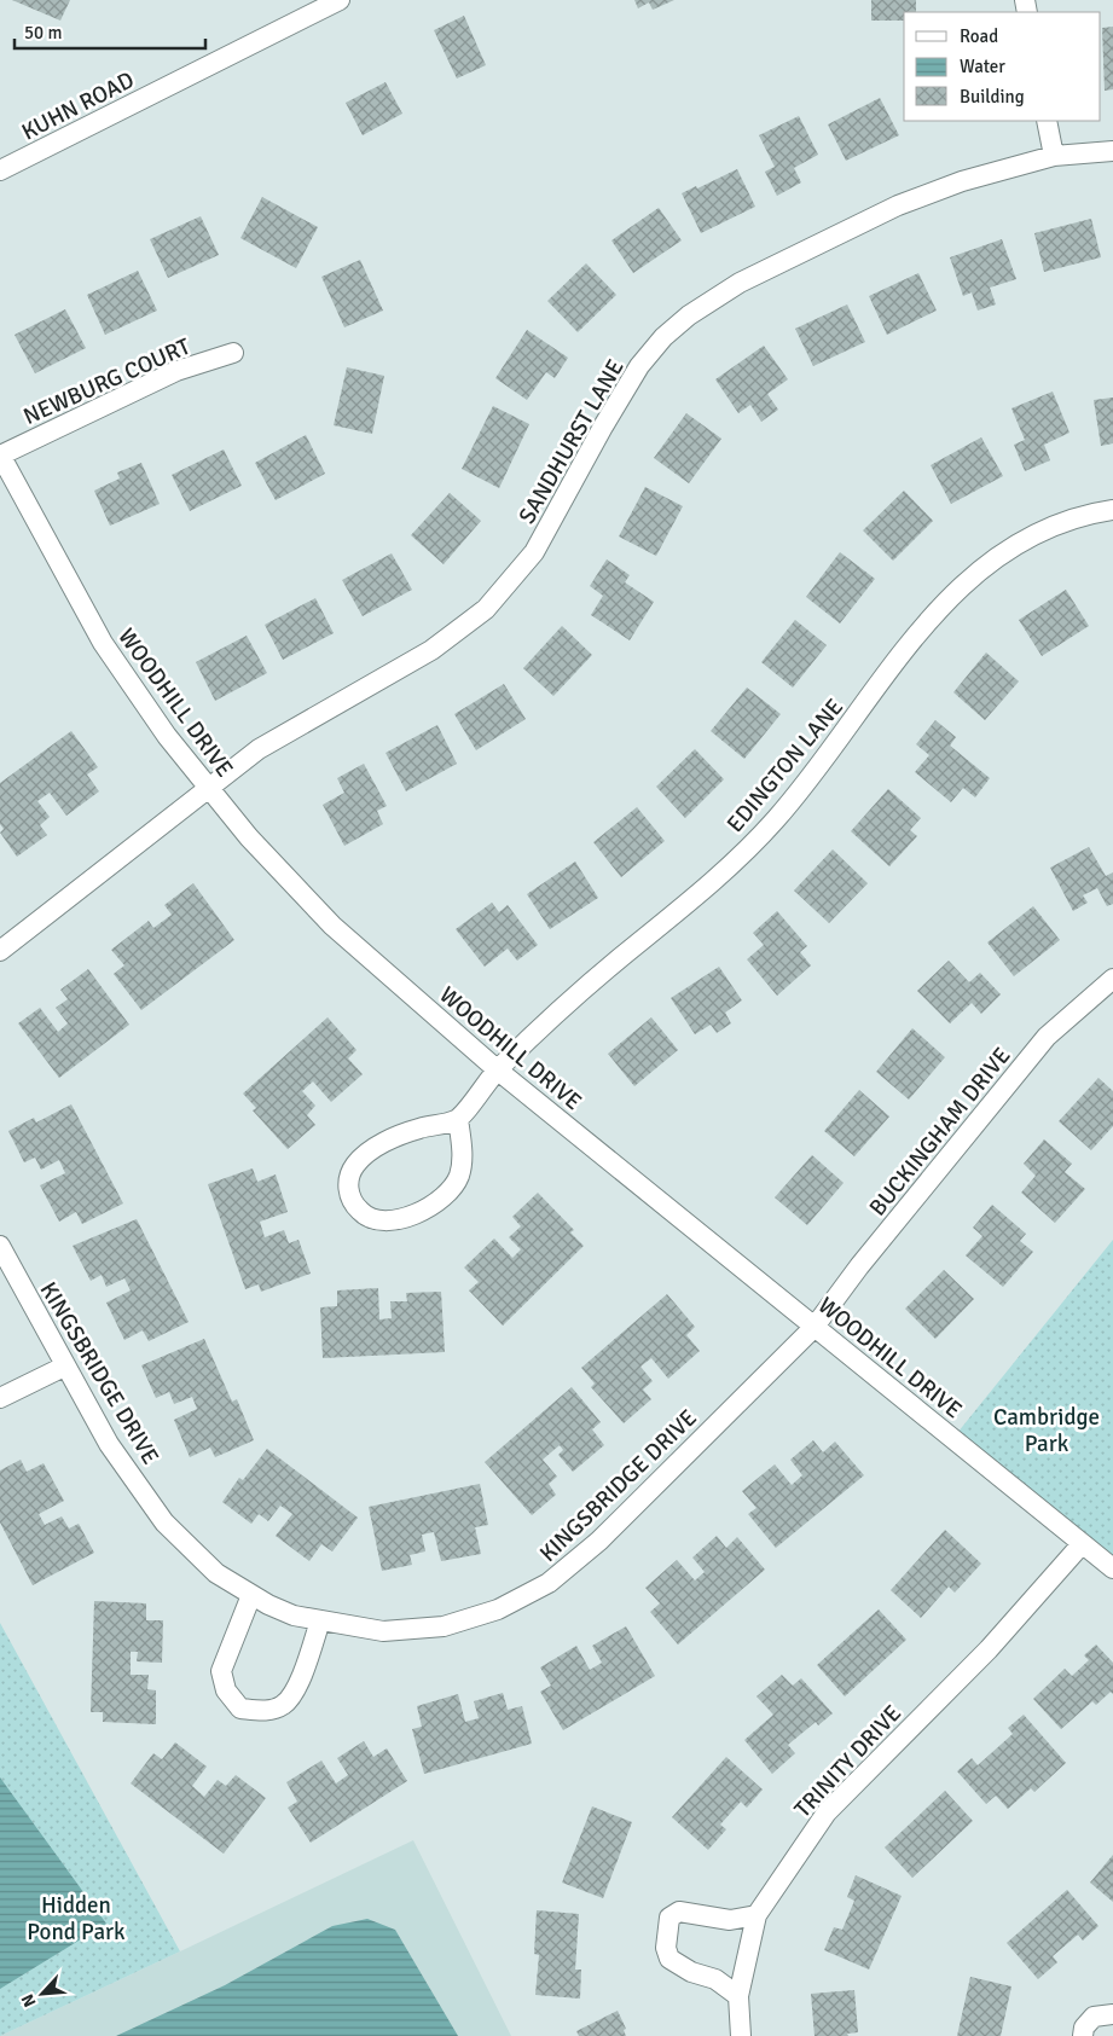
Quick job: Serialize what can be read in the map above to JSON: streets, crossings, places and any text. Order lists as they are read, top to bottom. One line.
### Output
{"streets":{"street":["KUHN ROAD","NEWBURG COURT","SANDHURST LANE","WOODHILL DRIVE","EDINGTON LANE","BUCKINGHAM DRIVE","KINGSBRIDGE DRIVE","TRINITY DRIVE"]},"crossings":[["NEWBURG COURT","WOODHILL DRIVE"],["SANDHURST LANE","WOODHILL DRIVE"],["WOODHILL DRIVE","EDINGTON LANE"],["WOODHILL DRIVE","BUCKINGHAM DRIVE"],["WOODHILL DRIVE","KINGSBRIDGE DRIVE"],["WOODHILL DRIVE","TRINITY DRIVE"],["BUCKINGHAM DRIVE","KINGSBRIDGE DRIVE"]],"parks":["Cambridge Park","Hidden Pond Park"],"legend":["Road","Water","Building"],"scale_bar":"50 m","north":"bottom left"}
